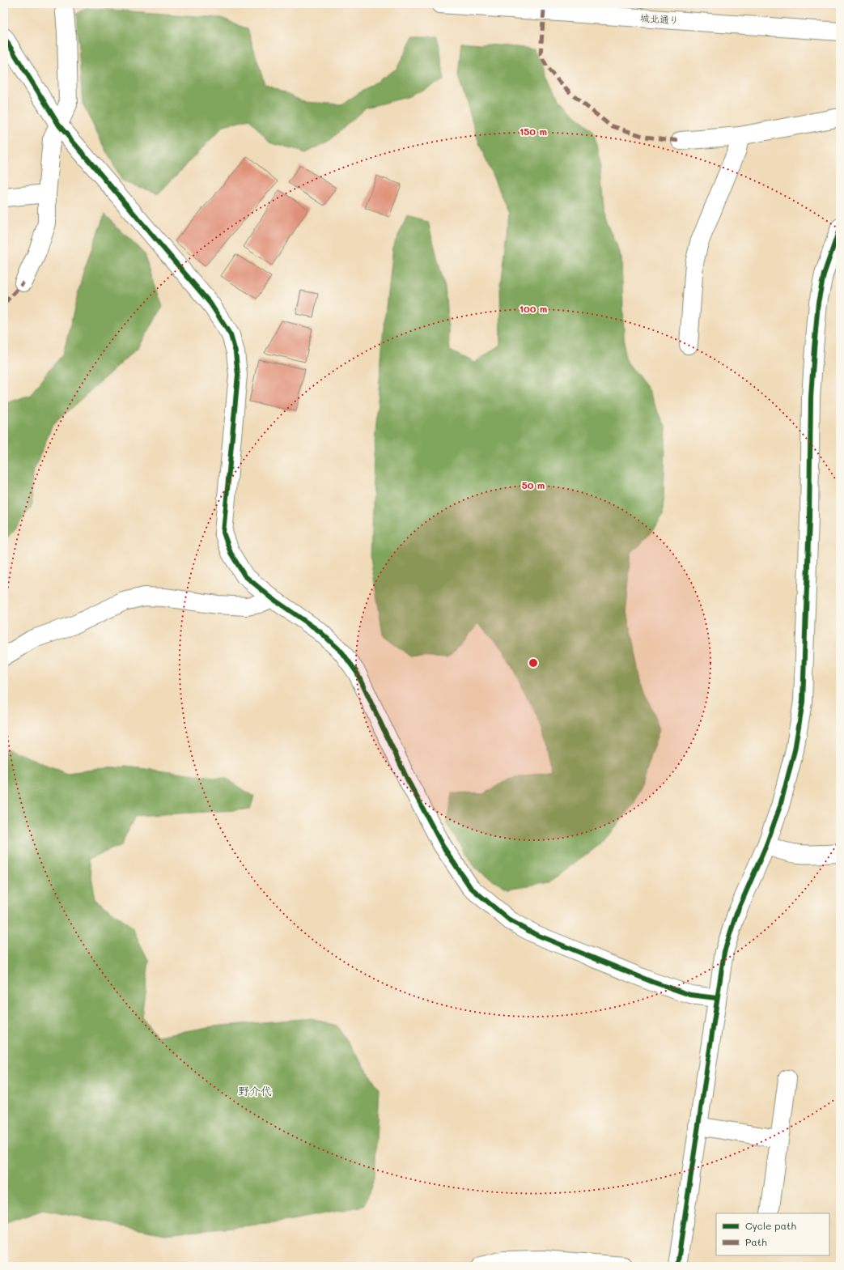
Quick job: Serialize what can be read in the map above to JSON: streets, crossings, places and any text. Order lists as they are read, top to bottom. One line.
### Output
{"streets":{"street":["城北通り"]},"districts":["野介代"],"legend":["Cycle path","Path"],"rings":["150 m","100 m","50 m"]}
